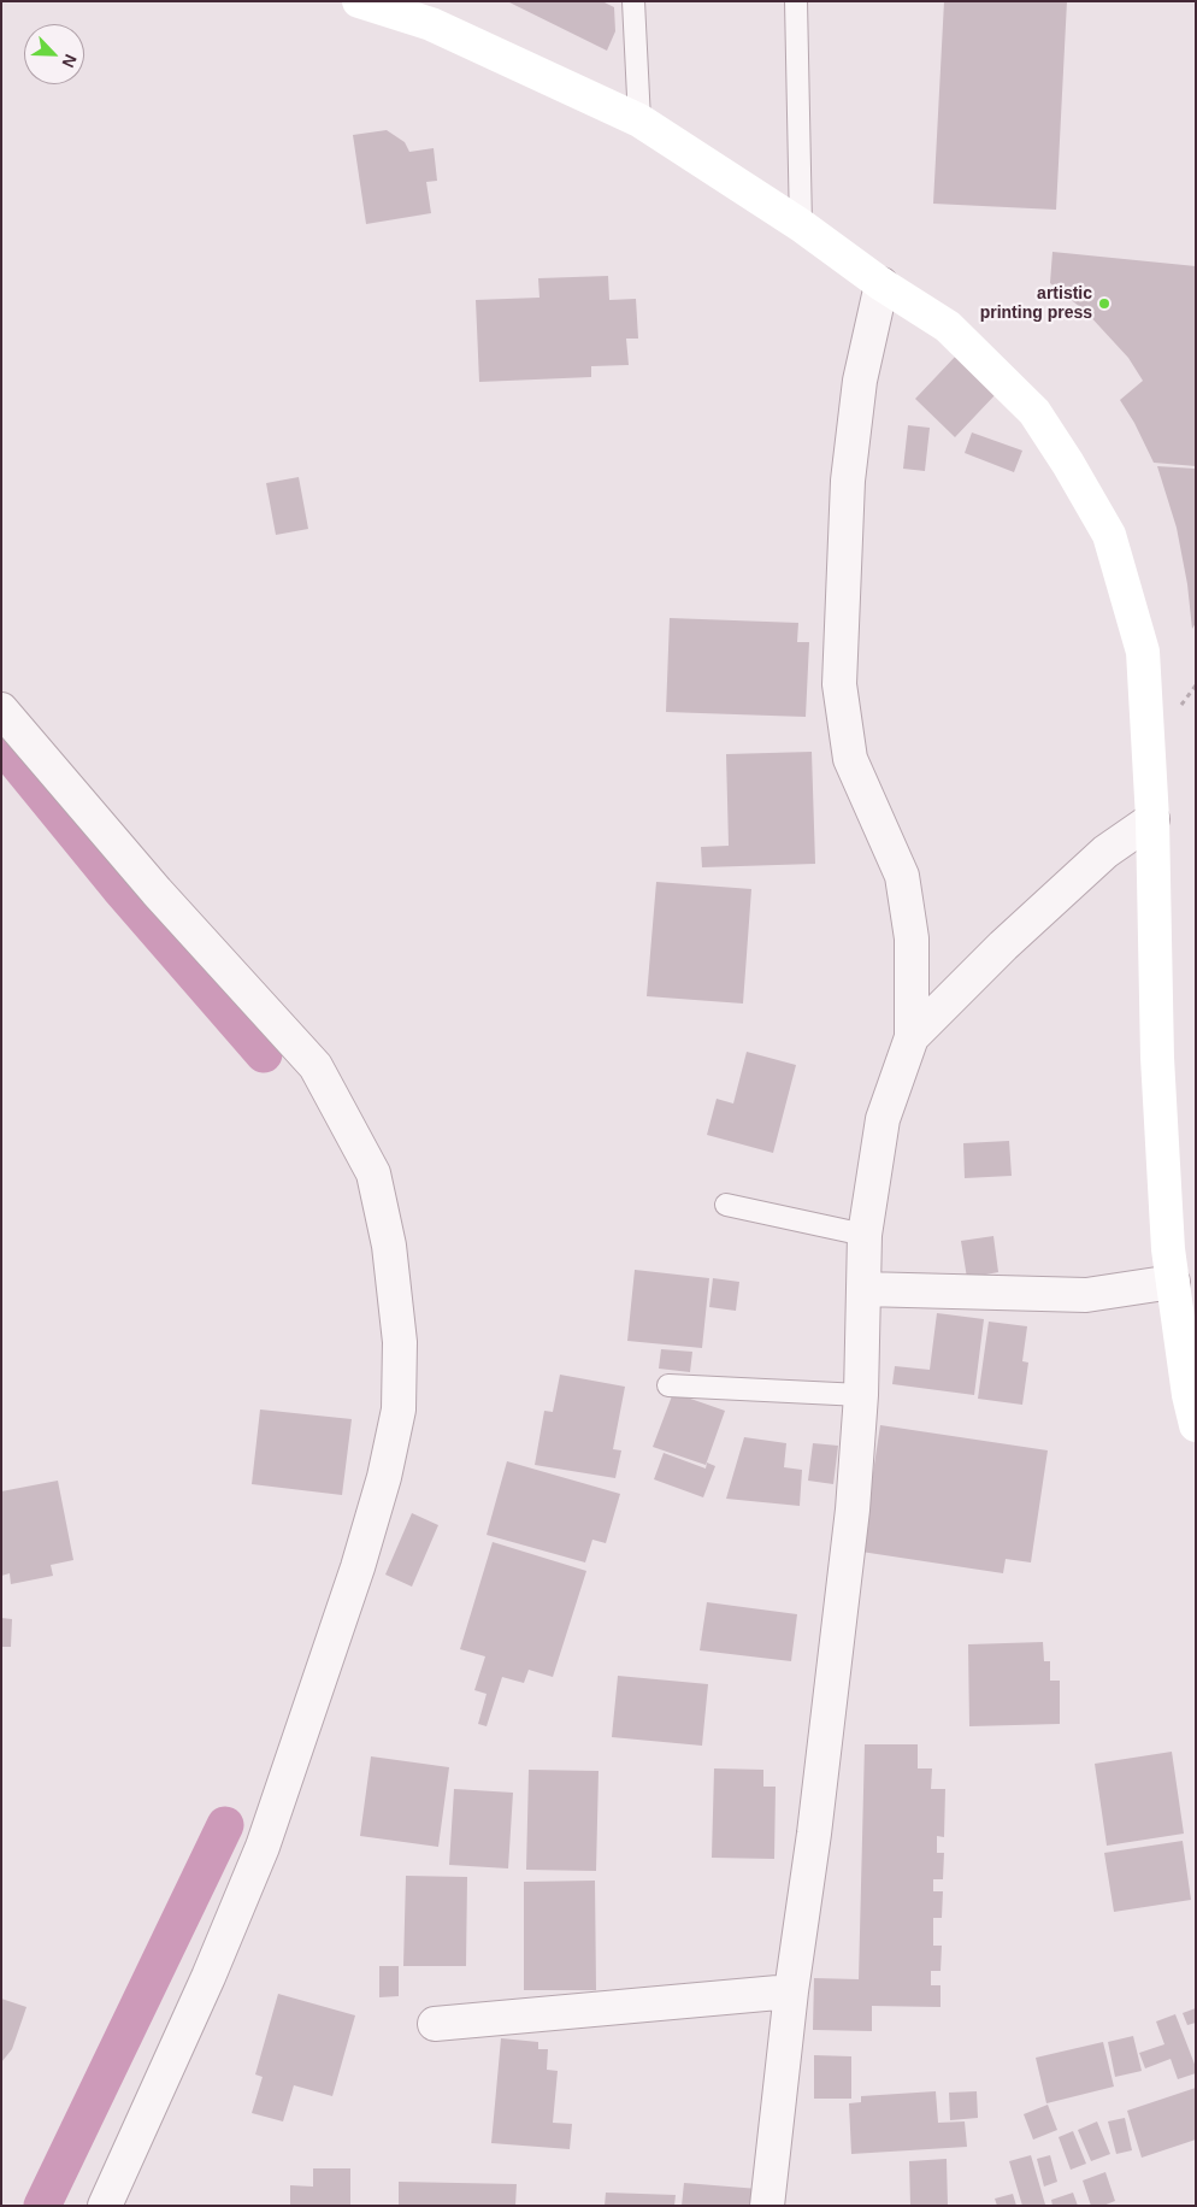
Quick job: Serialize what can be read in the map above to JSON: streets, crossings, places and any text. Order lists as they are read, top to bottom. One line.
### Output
{"places":["artistic printing press"],"north":"bottom right"}
